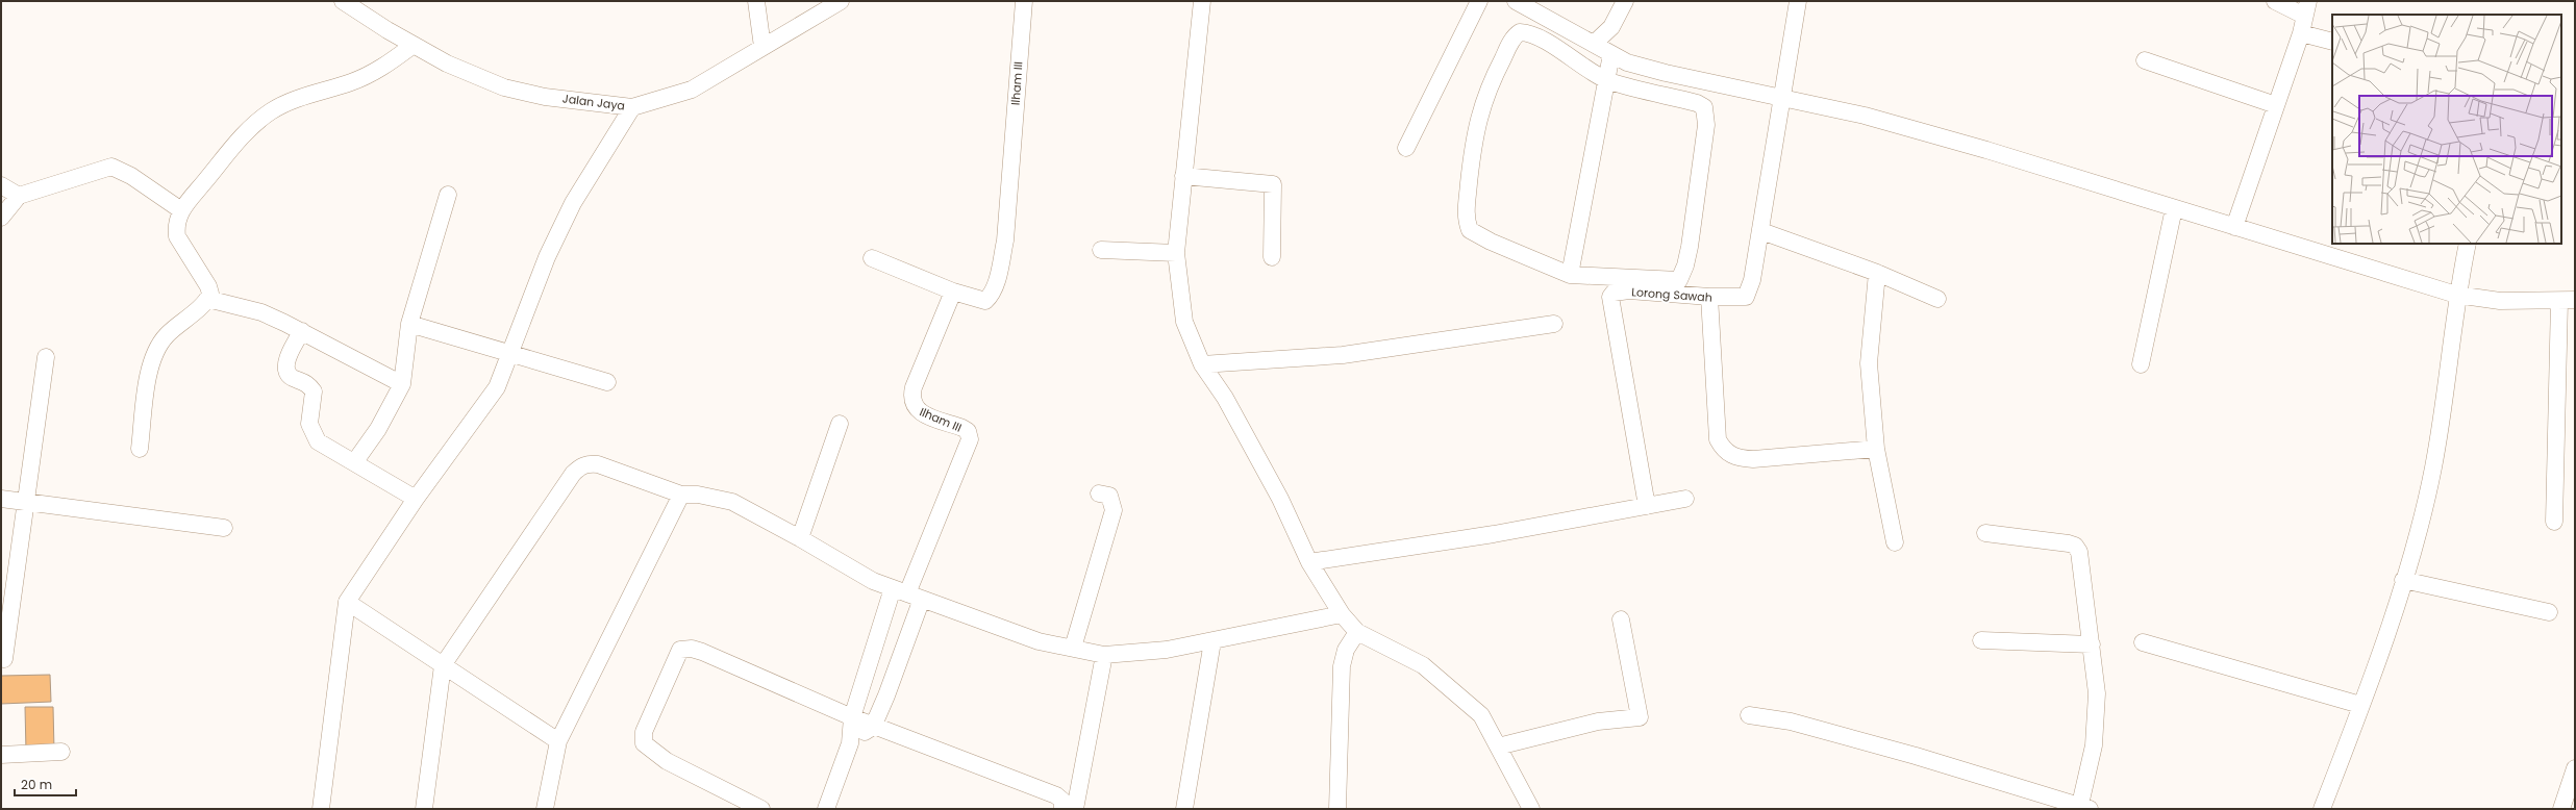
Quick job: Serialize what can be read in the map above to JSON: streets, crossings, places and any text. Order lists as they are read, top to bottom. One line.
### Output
{"streets":{"street":["Ilham III","Jalan Jaya","Lorong Sawah"]},"scale_bar":"20 m"}
